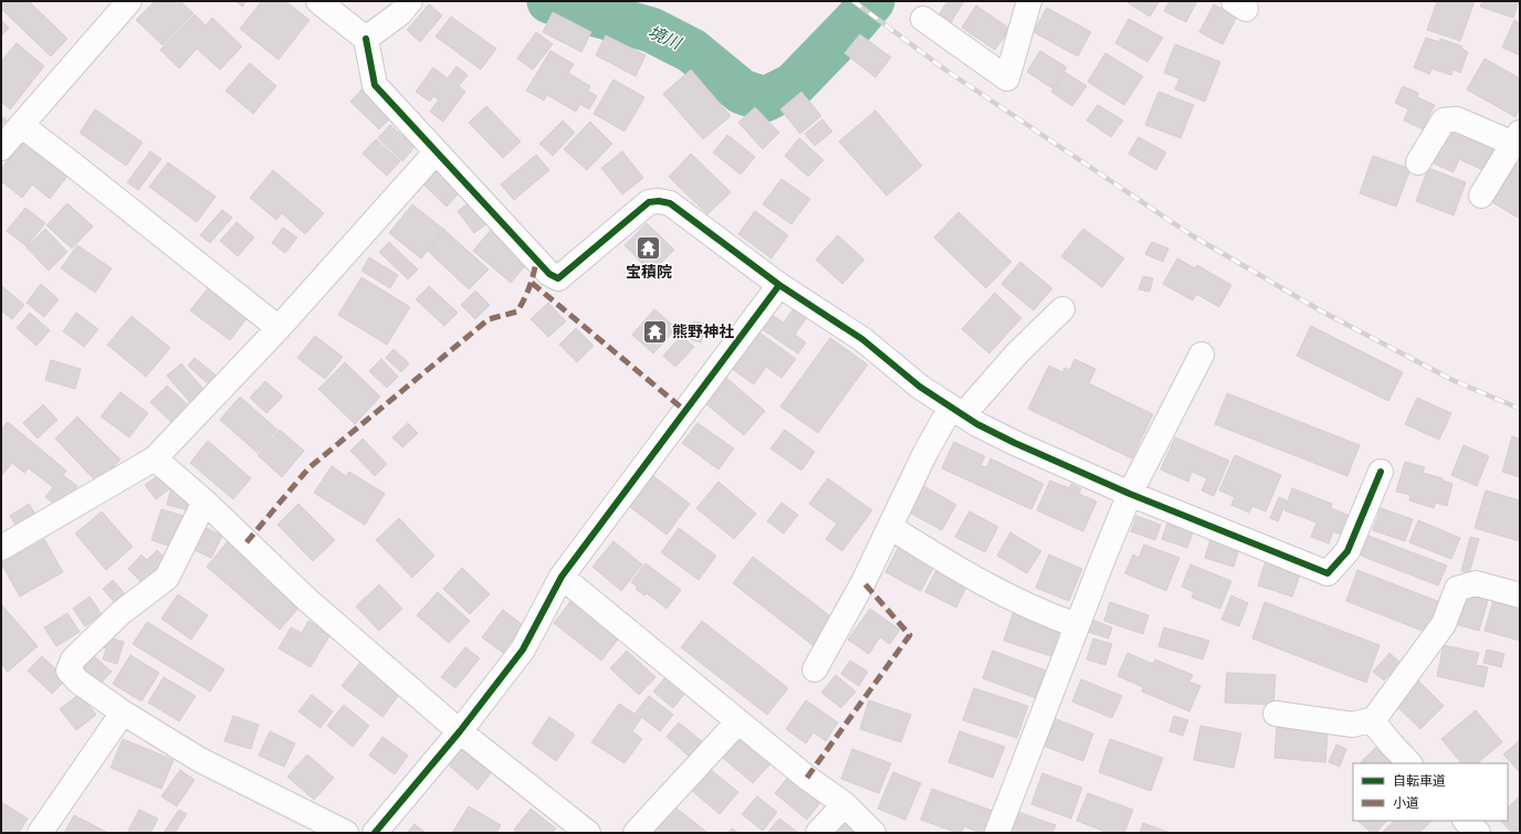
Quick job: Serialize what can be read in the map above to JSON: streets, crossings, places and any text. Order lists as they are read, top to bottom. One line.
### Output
{"water":["境川"],"places":{"temple":["宝積院","熊野神社"]},"legend":["自転車道","小道"]}
